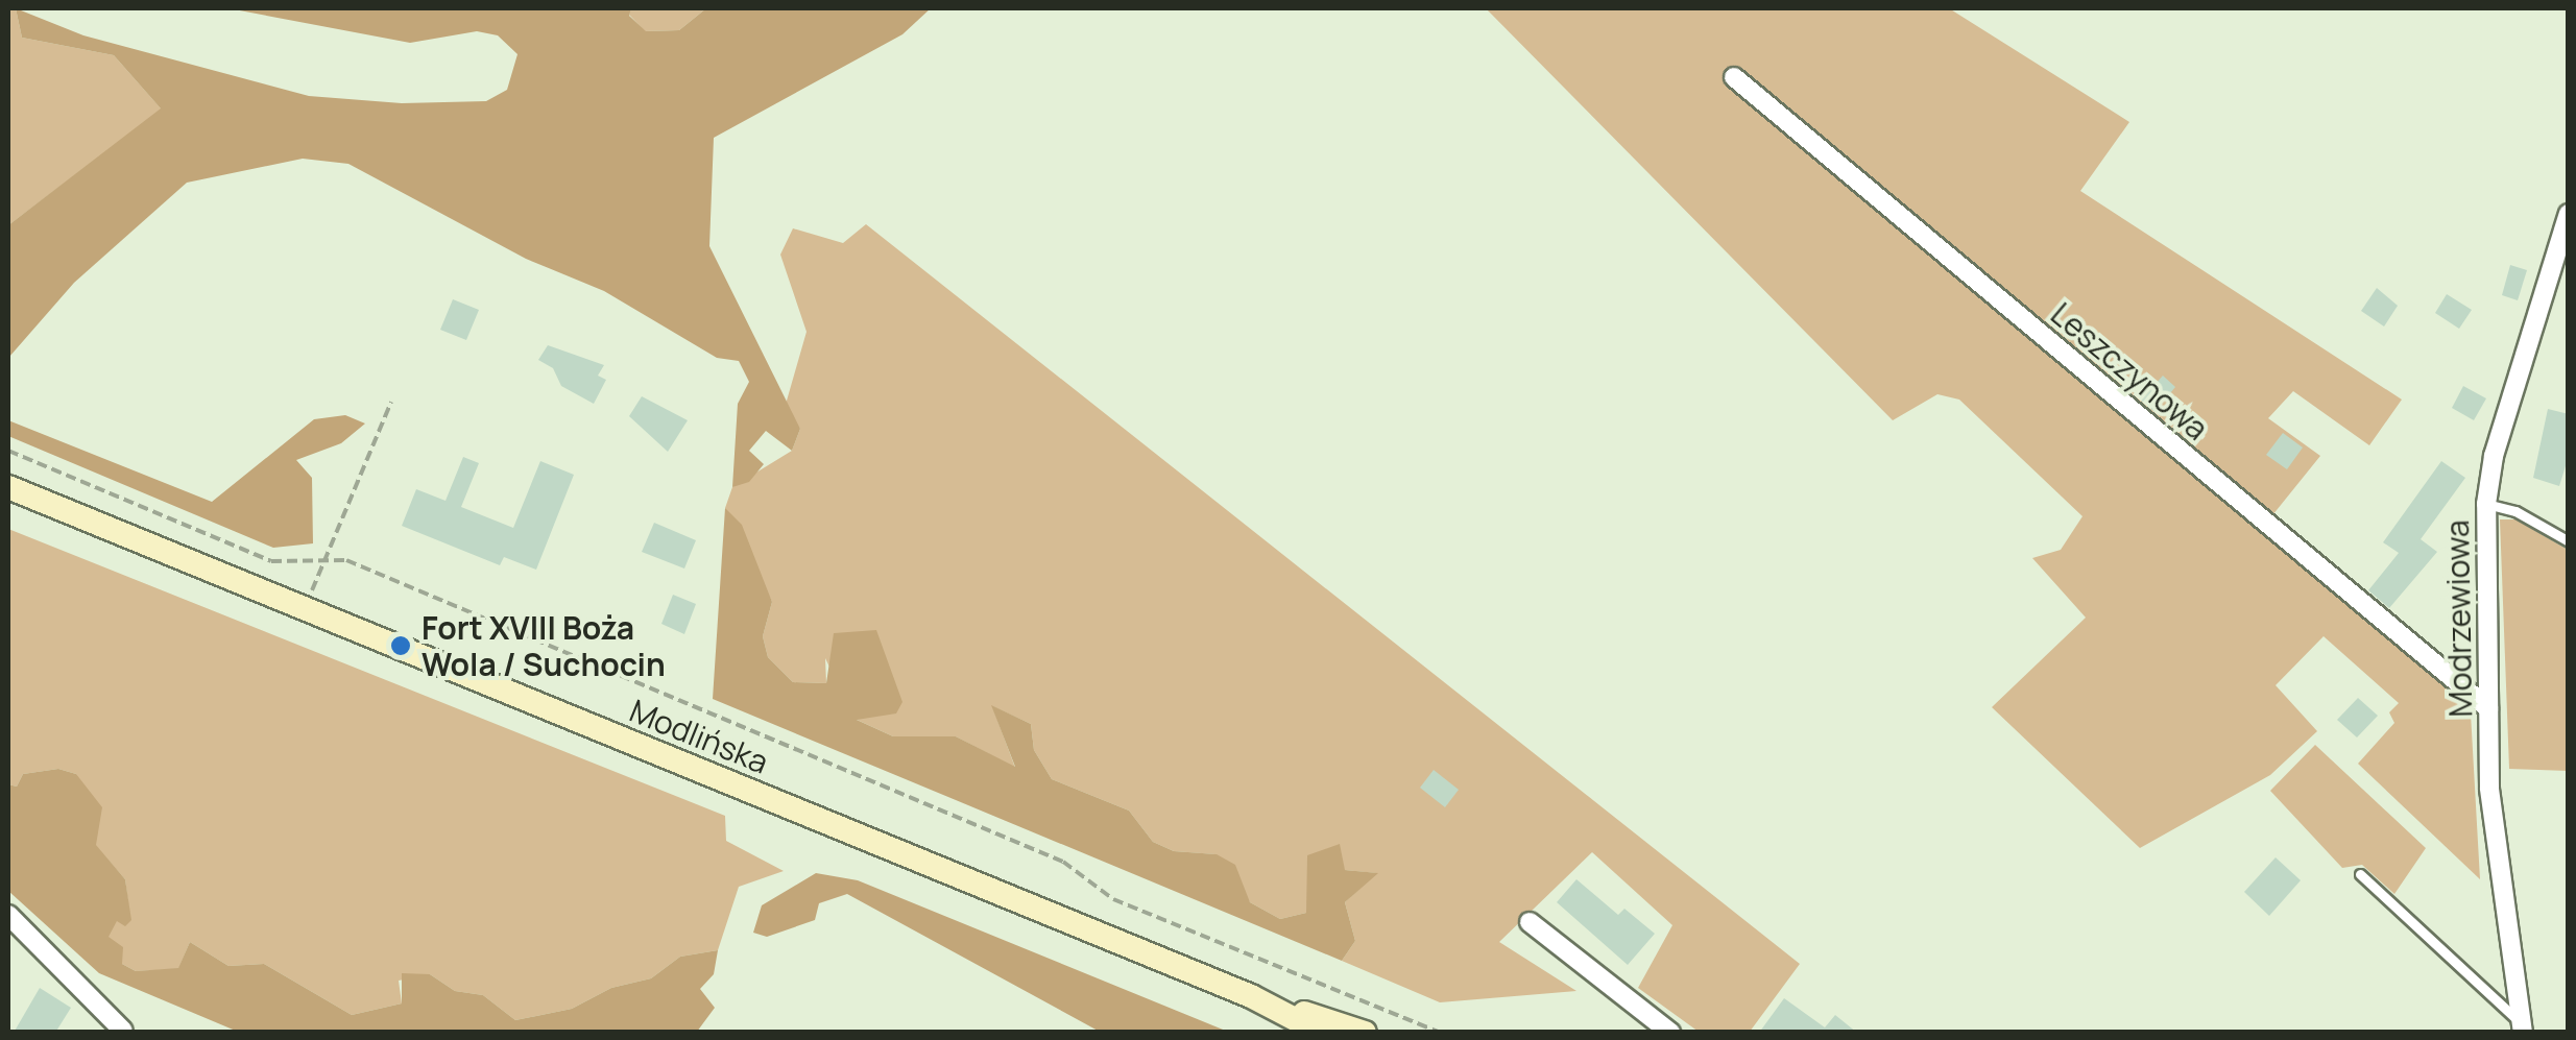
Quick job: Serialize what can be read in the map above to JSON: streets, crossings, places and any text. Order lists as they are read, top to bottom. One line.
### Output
{"streets":{"main road":["Modlińska"],"street":["Leszczynowa","Modrzewiowa"]},"crossings":[["Leszczynowa","Modrzewiowa"]],"places":["Fort XVIII Boża Wola / Suchocin"]}
